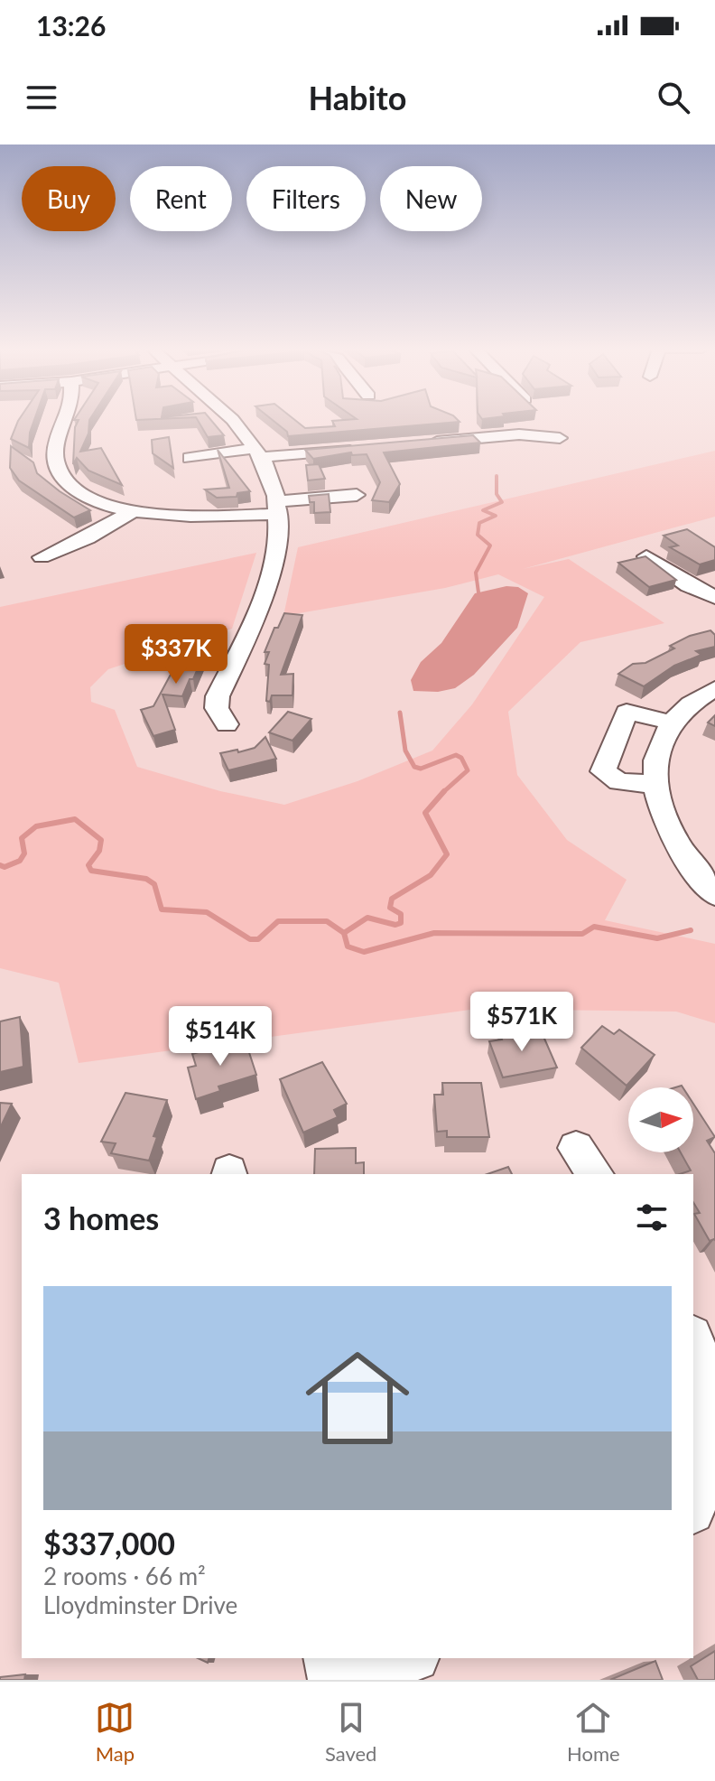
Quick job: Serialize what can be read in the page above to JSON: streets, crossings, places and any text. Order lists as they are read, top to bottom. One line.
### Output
{"north":"right","page":{"status":"13:26","header":"Habito","chip":["Buy","Rent","Filters","New"],"price":["$337K","$571K","$514K"],"heading":"3 homes","list":[{"name":"$337,000","note":"2 rooms · 66 m² · Lloydminster Drive"}],"tabs":["Map","Saved","Home"]}}
